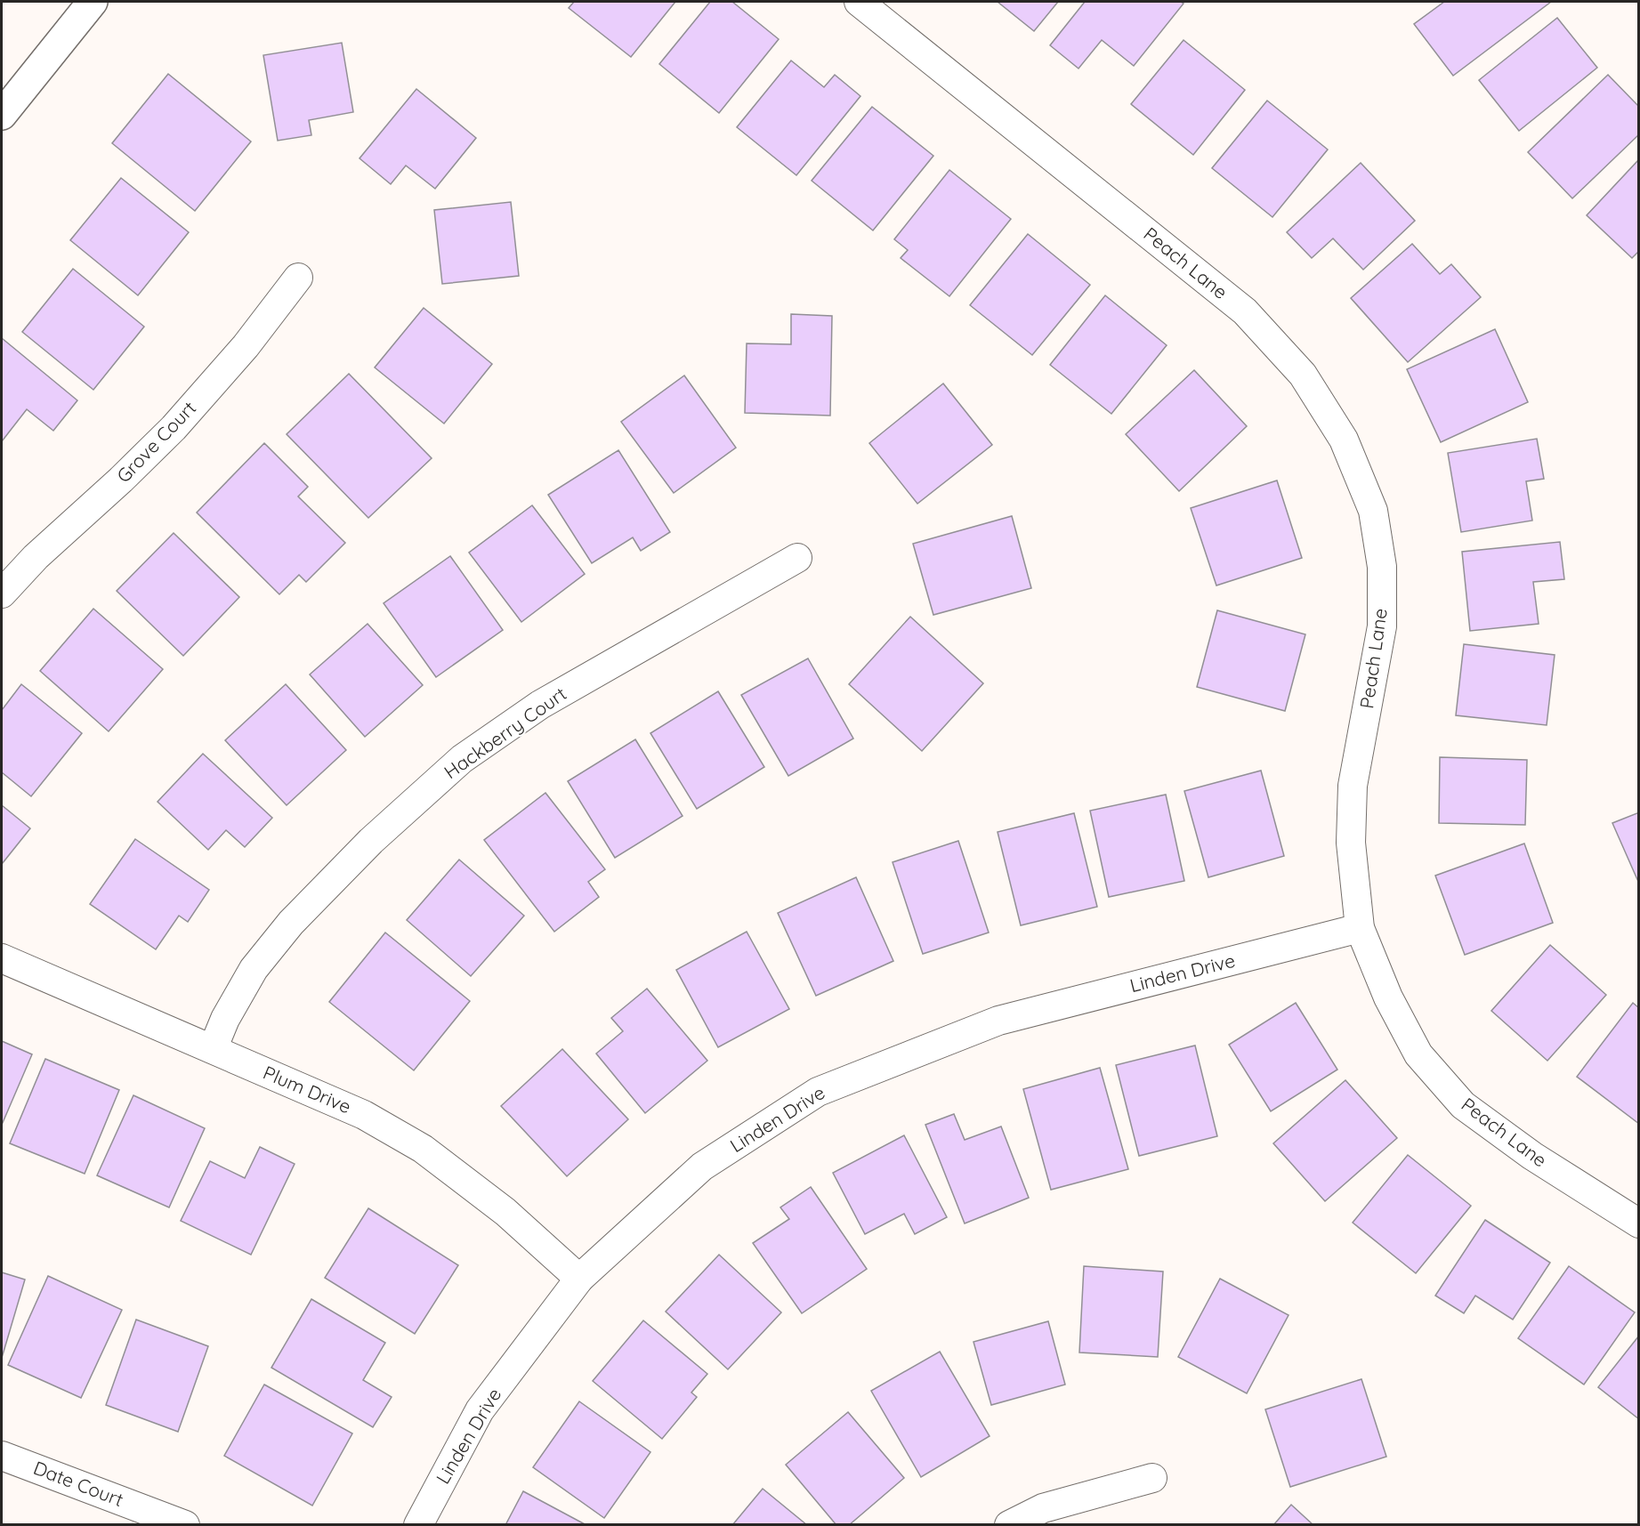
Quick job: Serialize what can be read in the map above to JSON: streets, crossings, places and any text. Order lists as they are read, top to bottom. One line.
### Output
{"streets":{"street":["Peach Lane","Grove Court","Hackberry Court","Linden Drive","Plum Drive","Date Court"]},"crossings":[["Peach Lane","Linden Drive"],["Hackberry Court","Plum Drive"],["Linden Drive","Plum Drive"]]}
